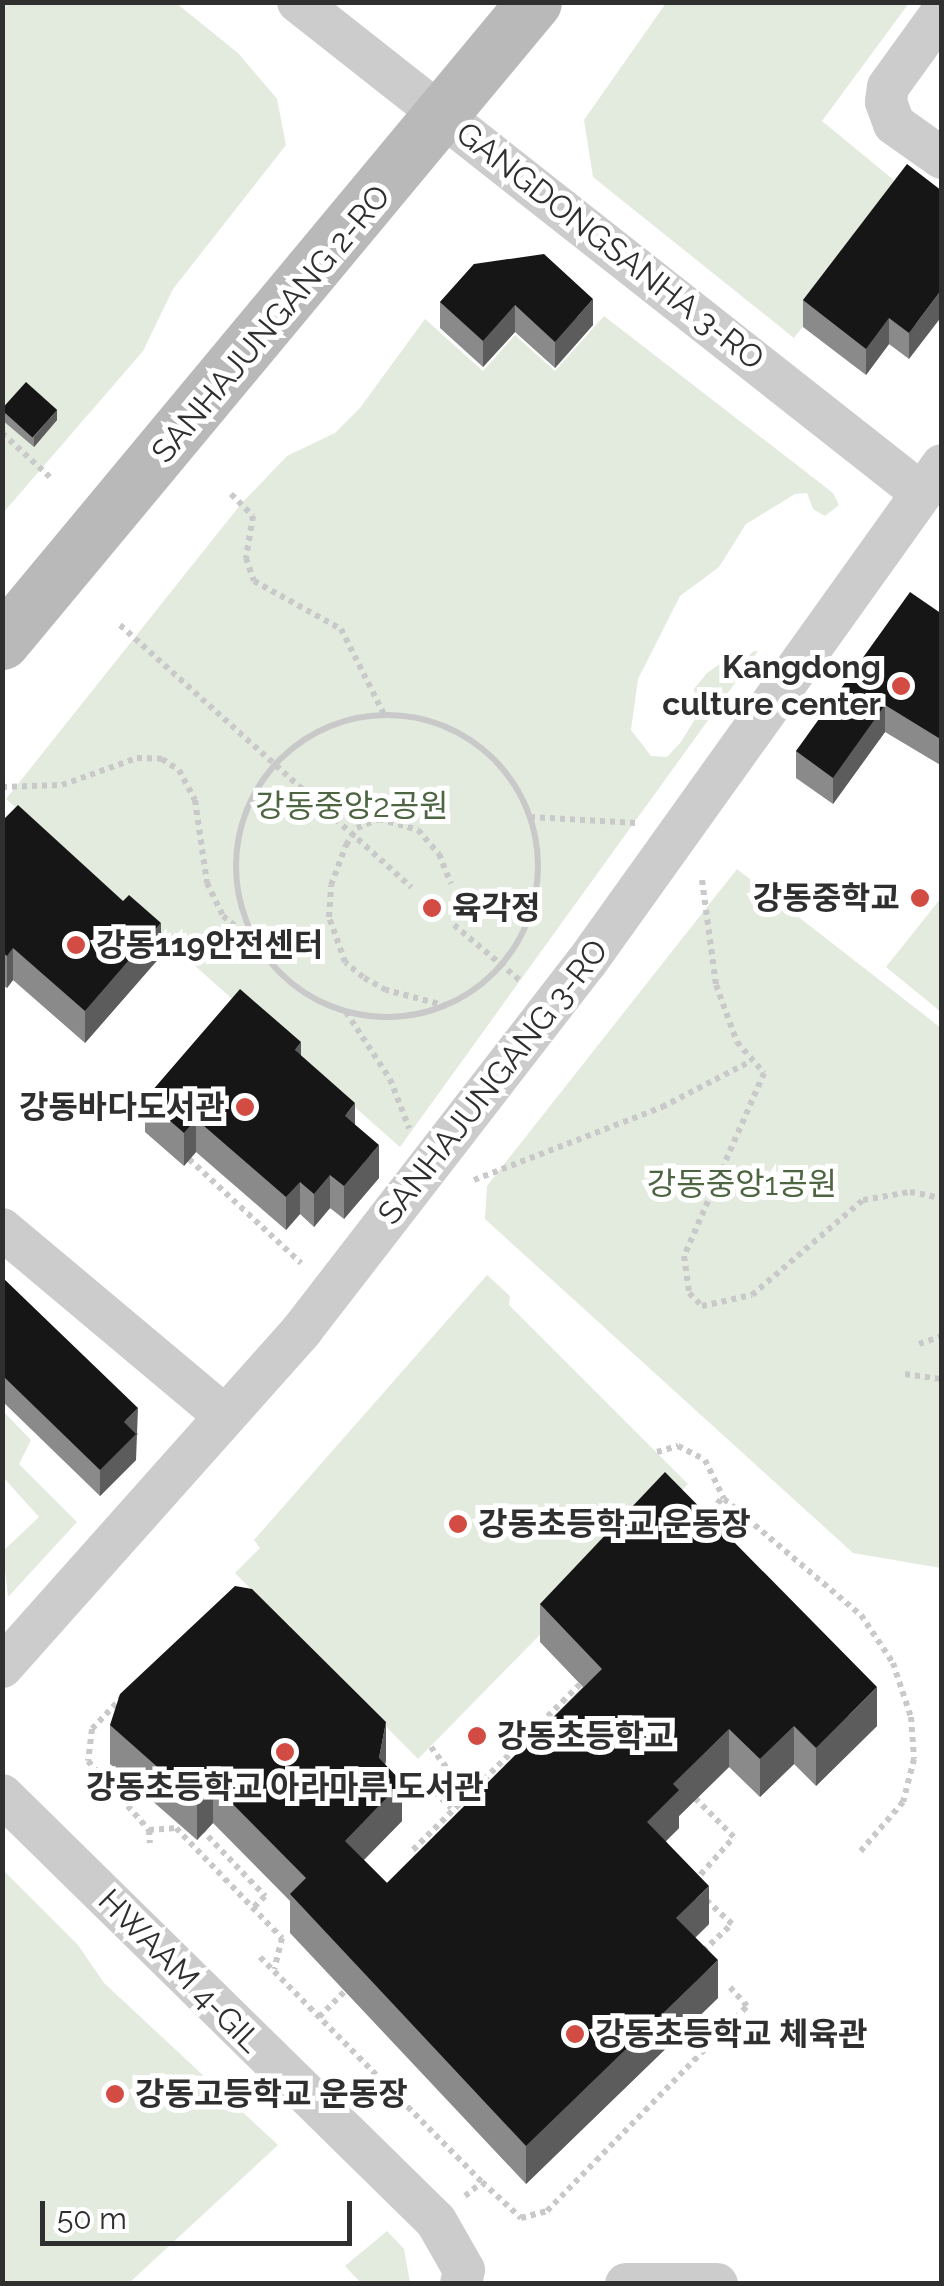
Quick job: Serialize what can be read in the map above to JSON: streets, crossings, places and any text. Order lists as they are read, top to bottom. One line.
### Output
{"streets":{"main road":["SANHAJUNGANG 2-RO"],"street":["GANGDONGSANHA 3-RO","SANHAJUNGANG 3-RO","HWAAM 4-GIL"]},"crossings":[["GANGDONGSANHA 3-RO","SANHAJUNGANG 2-RO"],["GANGDONGSANHA 3-RO","SANHAJUNGANG 3-RO"]],"parks":["강동중앙2공원","강동중앙1공원"],"places":["Kangdong culture center","강동중학교","육각정","강동119안전센터","강동바다도서관","강동초등학교 운동장","강동초등학교","강동초등학교 아라마루 도서관","강동초등학교 체육관","강동고등학교 운동장"],"scale_bar":"50 m"}
